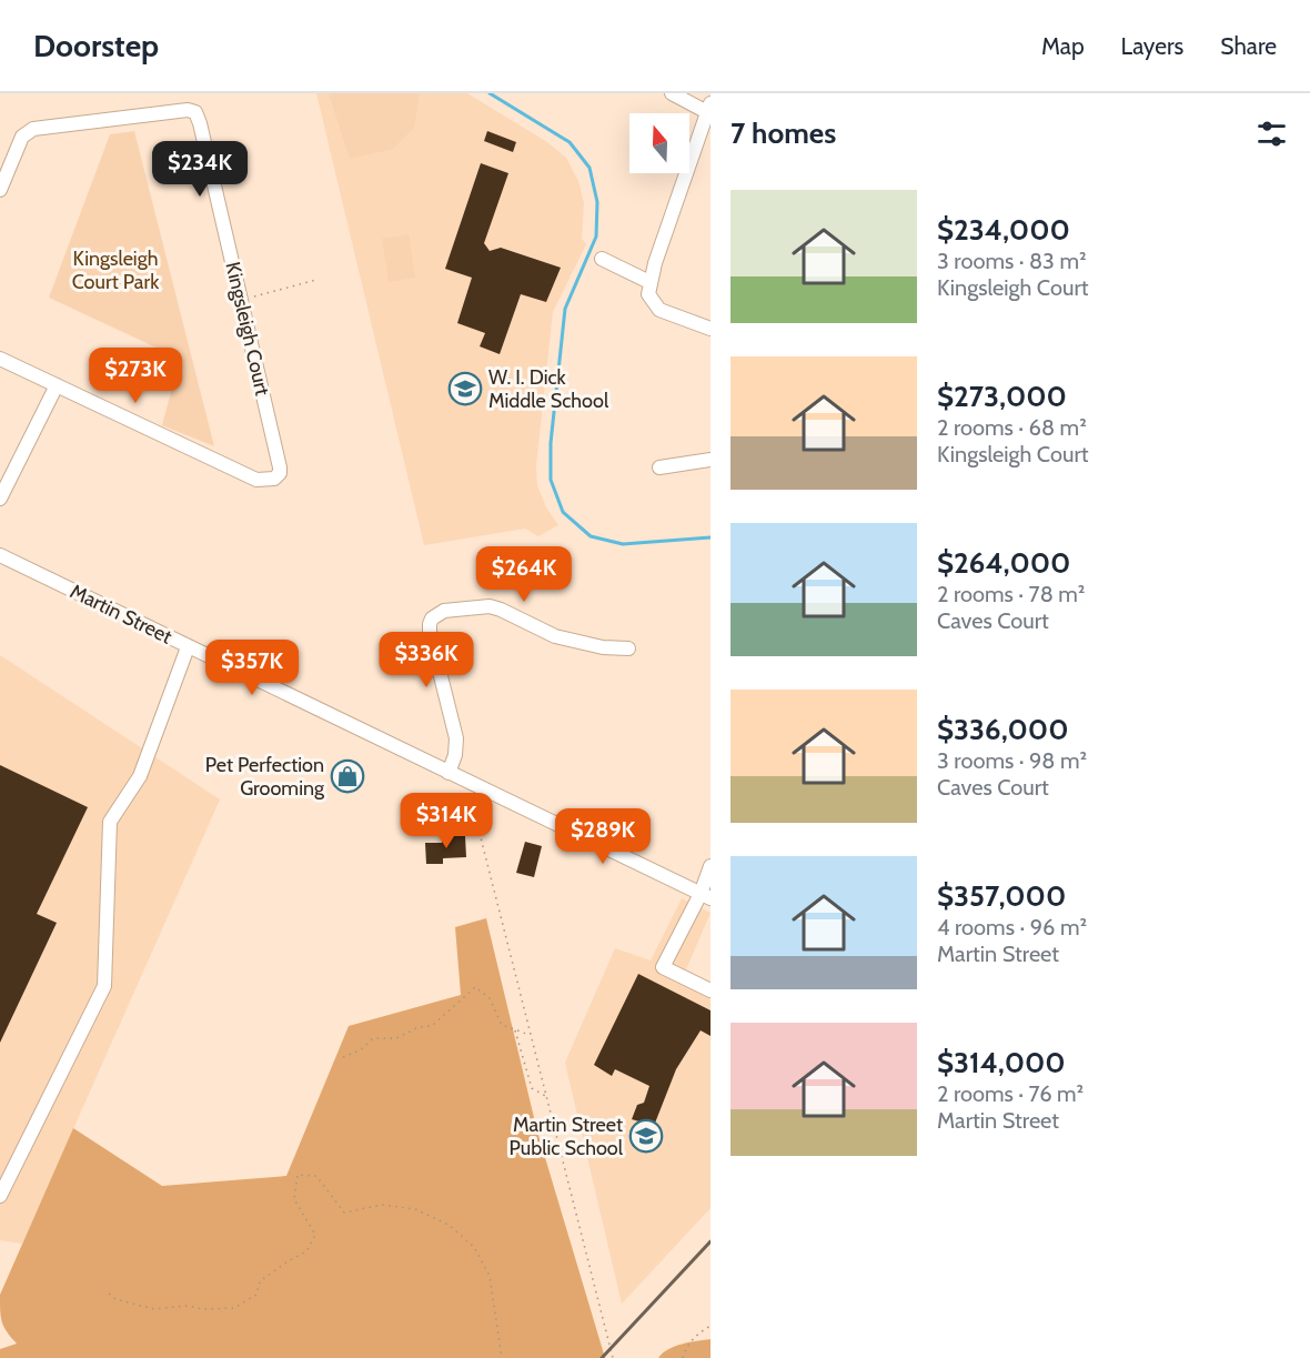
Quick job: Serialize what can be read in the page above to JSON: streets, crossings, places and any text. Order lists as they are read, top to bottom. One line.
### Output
{"streets":{"street":["Kingsleigh Court","Martin Street"]},"parks":["Kingsleigh Court Park"],"places":{"school or university":["W. I. Dick Middle School","Martin Street Public School"],"shop":["Pet Perfection Grooming"]},"north":"top","page":{"header":"Doorstep","nav":["Map","Layers","Share"],"heading":"7 homes","price":["$234K","$273K","$264K","$336K","$357K","$314K","$289K"],"list":[{"name":"$234,000","note":"3 rooms · 83 m² · Kingsleigh Court"},{"name":"$273,000","note":"2 rooms · 68 m² · Kingsleigh Court"},{"name":"$264,000","note":"2 rooms · 78 m² · Caves Court"},{"name":"$336,000","note":"3 rooms · 98 m² · Caves Court"},{"name":"$357,000","note":"4 rooms · 96 m² · Martin Street"},{"name":"$314,000","note":"2 rooms · 76 m² · Martin Street"}]}}
